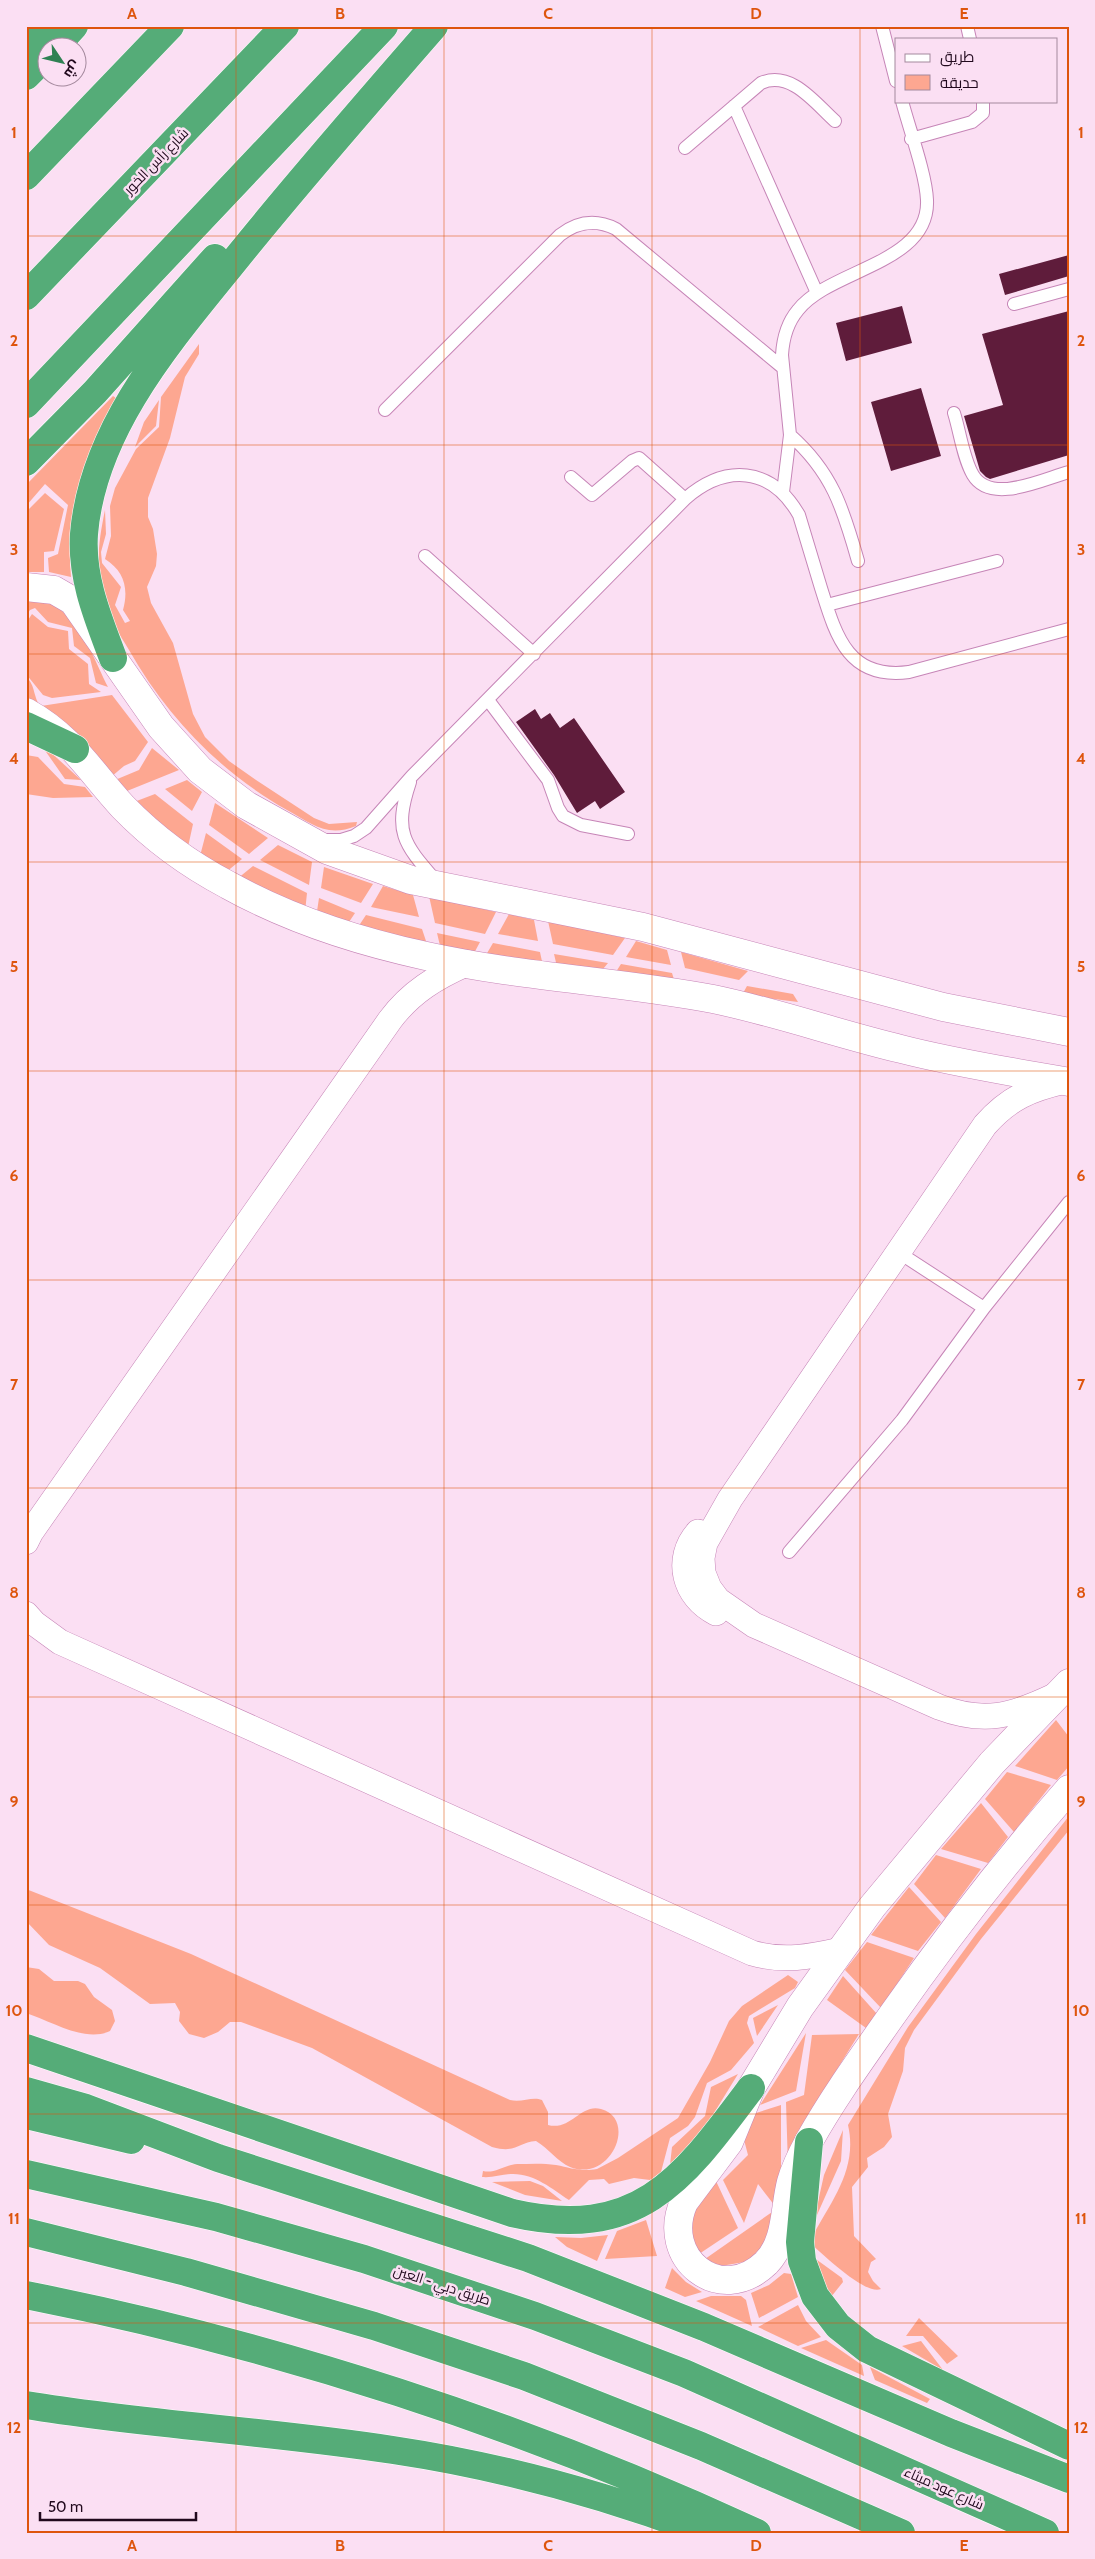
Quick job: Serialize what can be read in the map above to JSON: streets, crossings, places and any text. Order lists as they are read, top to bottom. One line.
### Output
{"streets":{"highway":["شارع رأس الخور","طريق دبي - العين","شارع عود ميثاء"]},"crossings":[["طريق دبي - العين","شارع عود ميثاء"]],"legend":["طريق","حديقة"],"scale_bar":"50 m","north":"bottom right","grid":{"columns":["A","B","C","D","E"],"rows":["1","2","3","4","5","6","7","8","9","10","11","12"]}}
